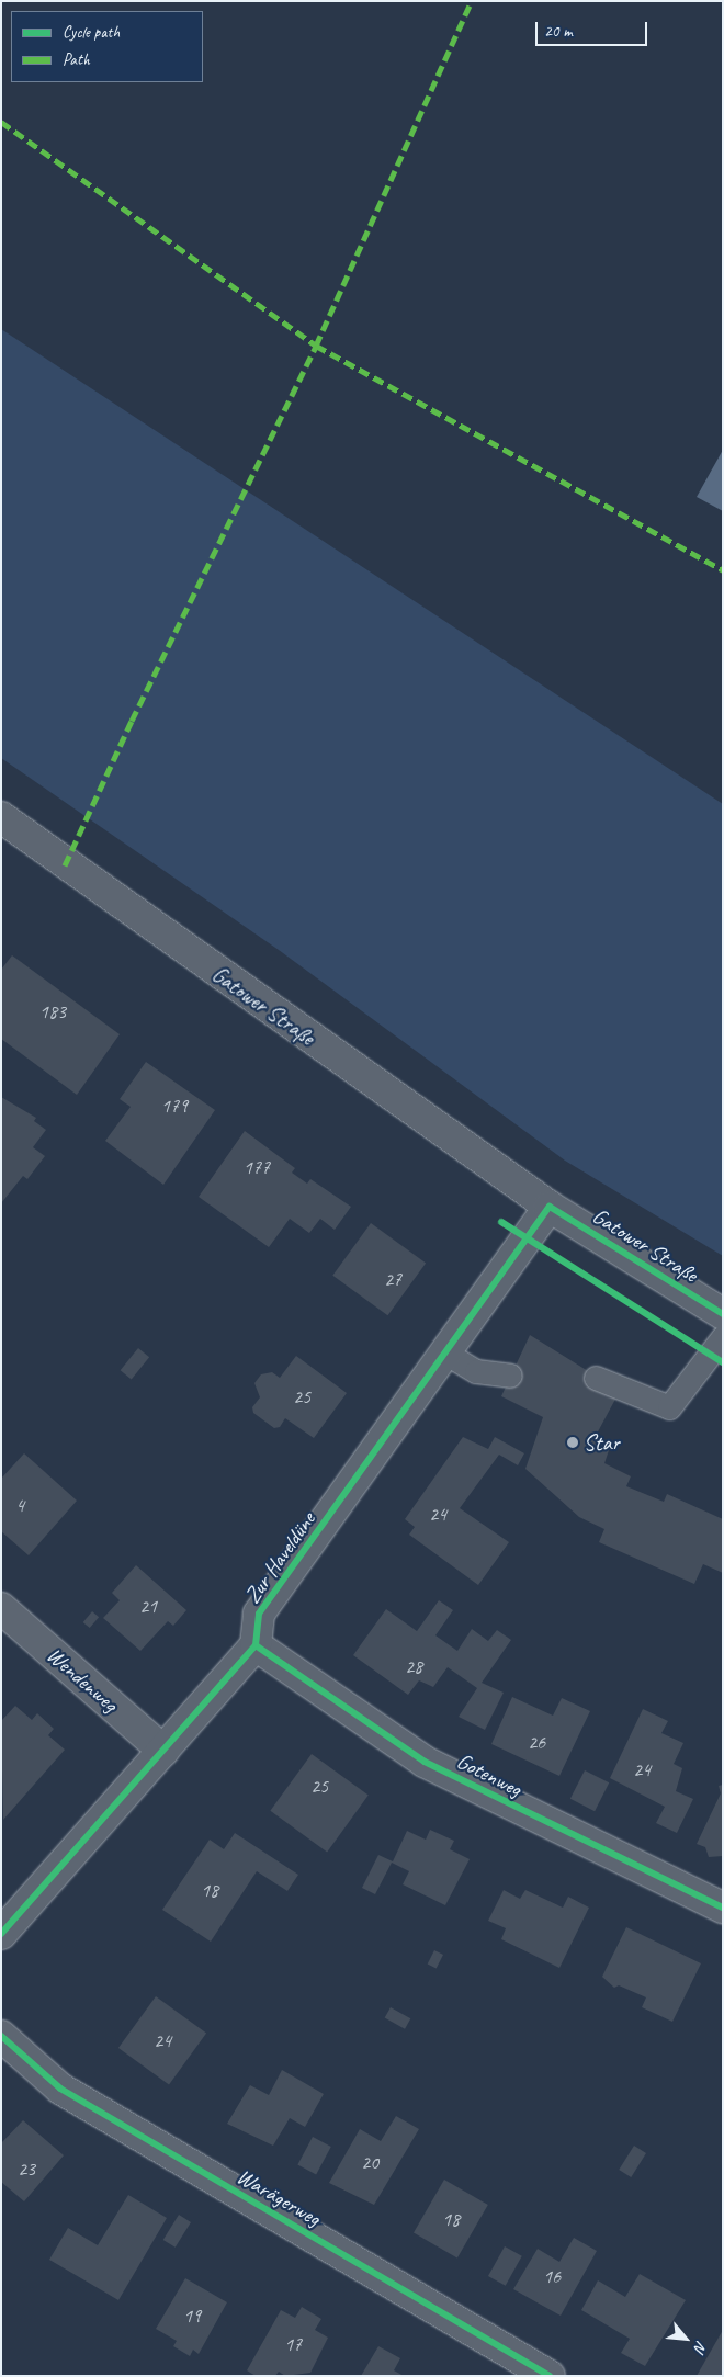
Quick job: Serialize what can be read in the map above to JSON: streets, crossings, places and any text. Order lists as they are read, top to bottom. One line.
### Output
{"streets":{"street":["Gatower Straße","Zur Haveldüne","Wendenweg","Gotenweg","Warägerweg"]},"crossings":[["Gatower Straße","Zur Haveldüne"],["Zur Haveldüne","Gotenweg"]],"places":["Star"],"house_numbers":["183","179","177","27","25","4","24","21","28","26","24","25","18","24","20","23","18","16","19","17"],"legend":["Cycle path","Path"],"scale_bar":"20 m","north":"bottom right"}
